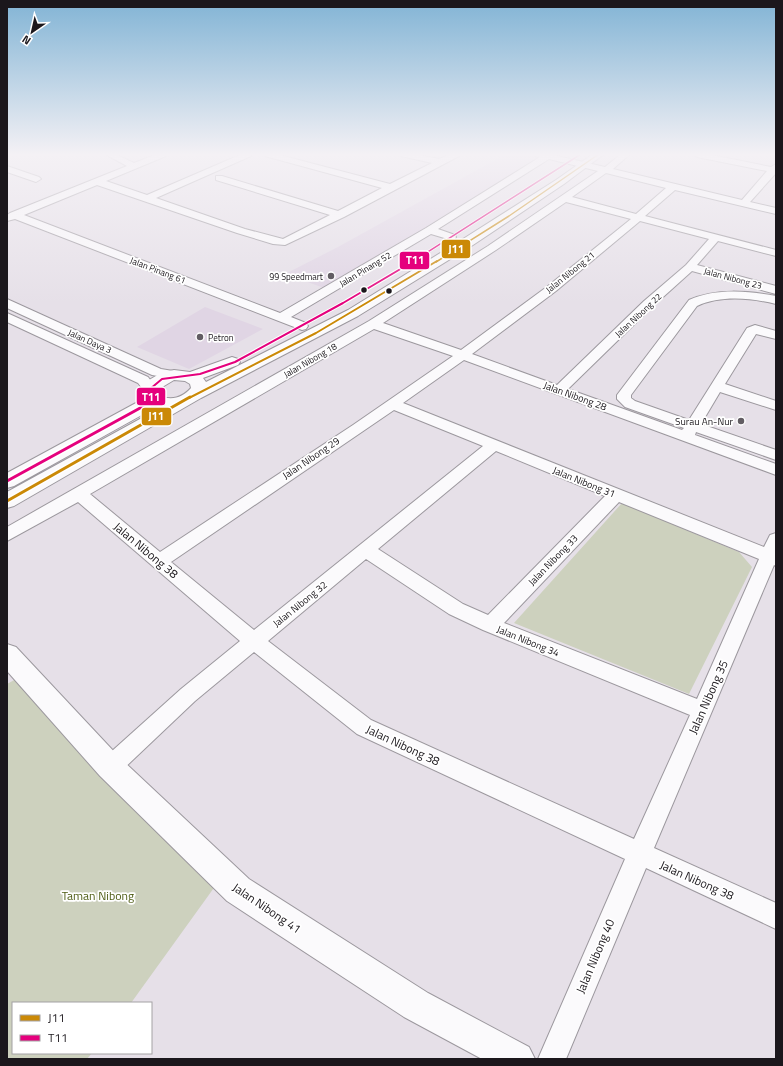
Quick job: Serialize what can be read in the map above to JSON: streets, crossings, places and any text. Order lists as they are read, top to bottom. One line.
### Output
{"streets":{"main road":["Jalan Nibong 41"],"street":["Jalan Pinang 52","Jalan Pinang 61","Jalan Nibong 21","Jalan Nibong 23","Jalan Nibong 22","Jalan Daya 3","Jalan Nibong 18","Jalan Nibong 28","Jalan Nibong 29","Jalan Nibong 31","Jalan Nibong 38","Jalan Nibong 33","Jalan Nibong 32","Jalan Nibong 34","Jalan Nibong 35","Jalan Nibong 40"]},"crossings":[["Jalan Pinang 52","Jalan Pinang 61"],["Jalan Nibong 21","Jalan Nibong 28"],["Jalan Nibong 21","Jalan Nibong 29"],["Jalan Nibong 23","Jalan Nibong 22"],["Jalan Nibong 22","Jalan Nibong 28"],["Jalan Nibong 18","Jalan Nibong 28"],["Jalan Nibong 18","Jalan Nibong 38"],["Jalan Nibong 28","Jalan Nibong 29"],["Jalan Nibong 29","Jalan Nibong 31"],["Jalan Nibong 29","Jalan Nibong 38"],["Jalan Nibong 31","Jalan Nibong 33"],["Jalan Nibong 31","Jalan Nibong 32"],["Jalan Nibong 31","Jalan Nibong 35"],["Jalan Nibong 38","Jalan Nibong 32"],["Jalan Nibong 38","Jalan Nibong 35"],["Jalan Nibong 38","Jalan Nibong 40"],["Jalan Nibong 33","Jalan Nibong 34"],["Jalan Nibong 32","Jalan Nibong 34"],["Jalan Nibong 32","Jalan Nibong 41"],["Jalan Nibong 34","Jalan Nibong 35"],["Jalan Nibong 35","Jalan Nibong 40"]],"parks":["Taman Nibong"],"places":["99 Speedmart","Petron","Surau An-Nur"],"lines":["transit line J11","transit line T11"],"legend":["J11","T11"],"north":"bottom left"}
